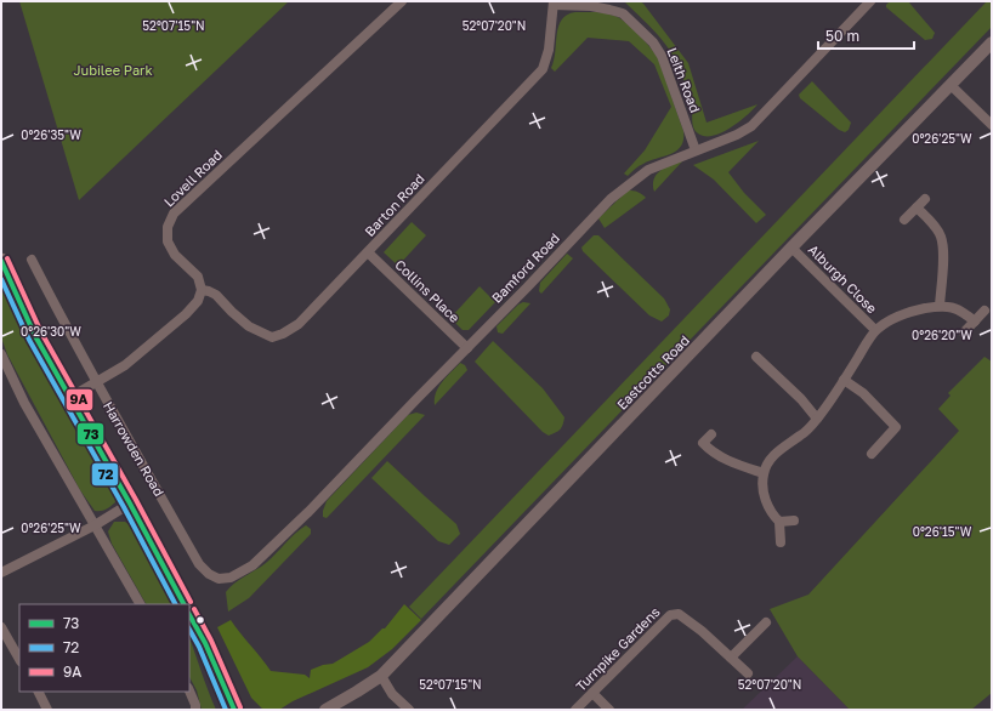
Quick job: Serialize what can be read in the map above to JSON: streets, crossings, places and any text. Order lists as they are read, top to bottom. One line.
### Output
{"streets":{"street":["Leith Road","Lovell Road","Barton Road","Bamford Road","Alburgh Close","Collins Place","Eastcotts Road","Harrowden Road","Turnpike Gardens"]},"crossings":[["Leith Road","Barton Road"],["Leith Road","Bamford Road"],["Lovell Road","Barton Road"],["Barton Road","Collins Place"],["Bamford Road","Collins Place"],["Bamford Road","Harrowden Road"],["Alburgh Close","Eastcotts Road"]],"parks":["Jubilee Park"],"lines":["transit line 9A","transit line 73","transit line 72"],"legend":["73","72","9A"],"scale_bar":"50 m","coordinates":["52°07'15\"N","52°07'20\"N","0°26'35\"W","0°26'25\"W","0°26'30\"W","0°26'20\"W","0°26'15\"W"]}
